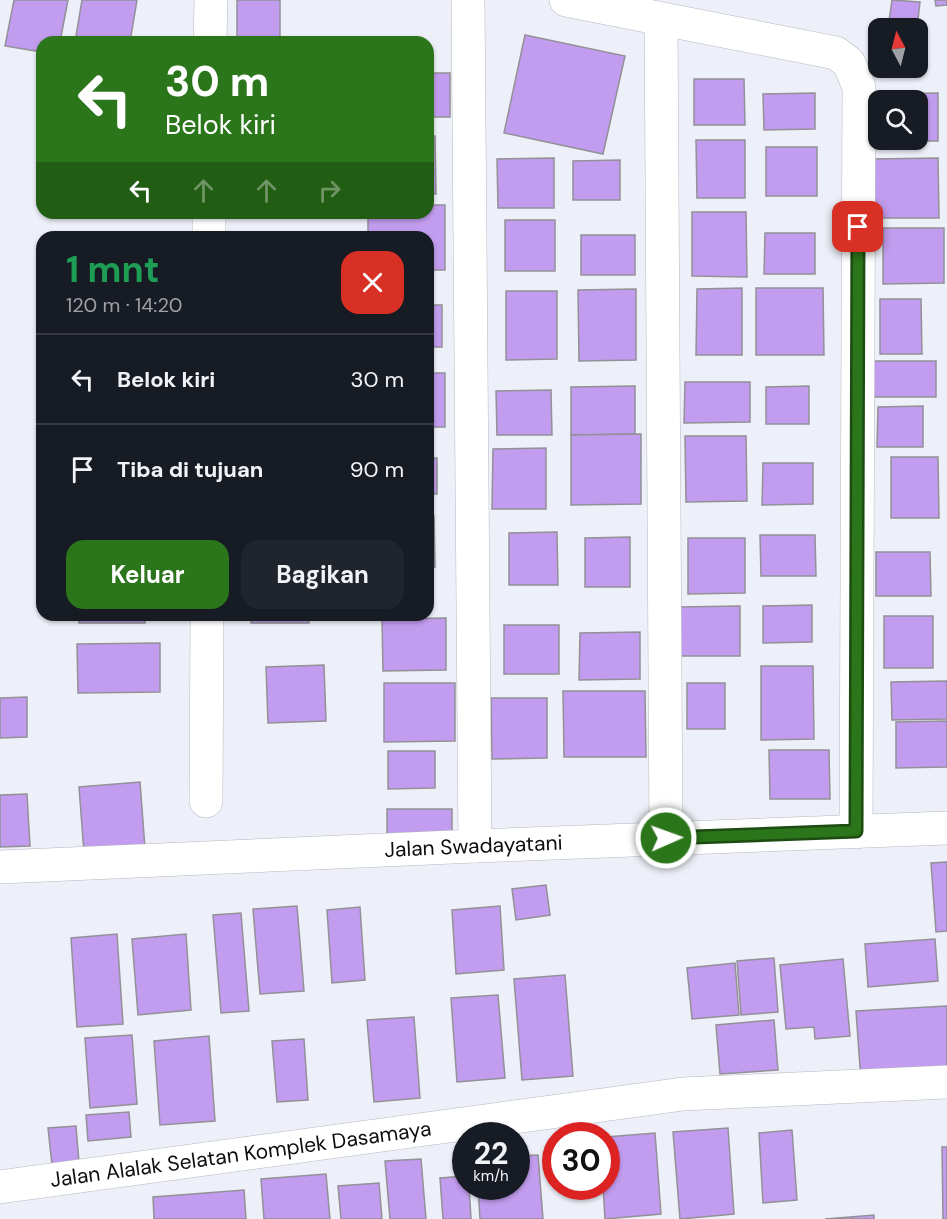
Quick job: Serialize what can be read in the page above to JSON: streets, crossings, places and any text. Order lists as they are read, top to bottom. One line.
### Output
{"streets":{"street":["Jalan Swadayatani","Jalan Alalak Selatan Komplek Dasamaya"]},"north":"top","page":{"turn":["30 m","Belok kiri"],"heading":["1 mnt","120 m · 14:20"],"list":[{"name":"Belok kiri","value":"30 m"},{"name":"Tiba di tujuan","value":"90 m"}],"buttons":["Keluar","Bagikan"],"speed":"22 km/h","limit":"30"}}
